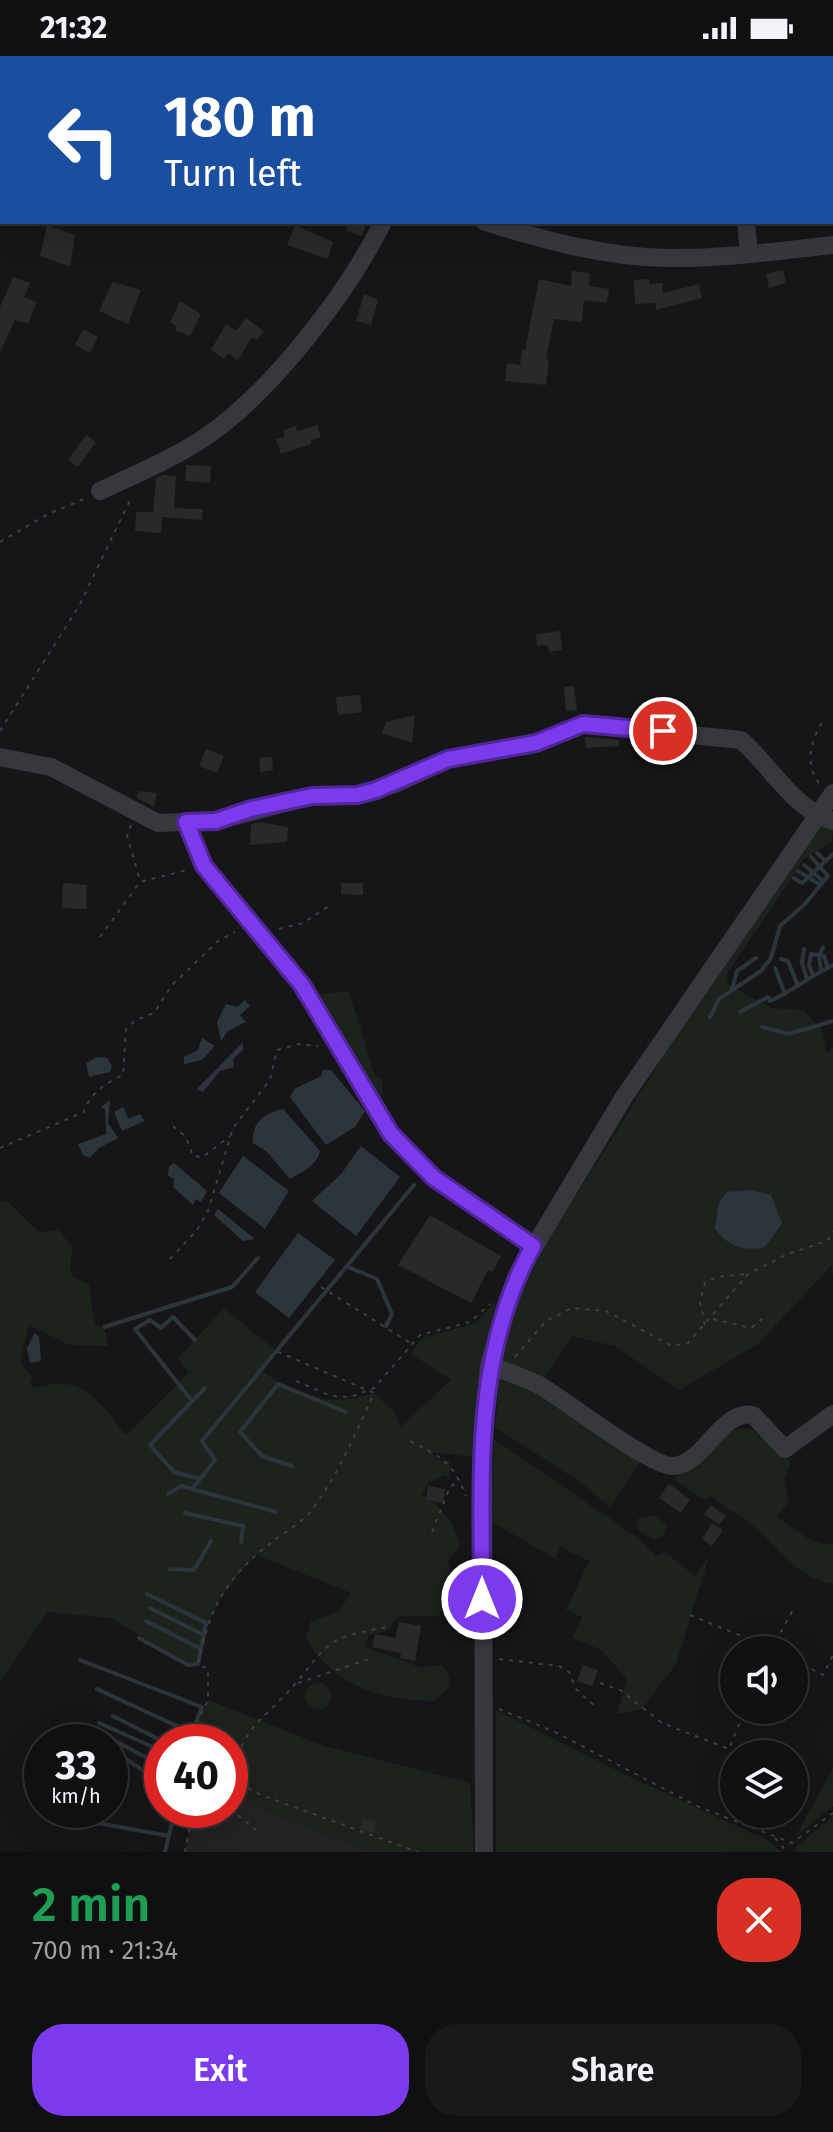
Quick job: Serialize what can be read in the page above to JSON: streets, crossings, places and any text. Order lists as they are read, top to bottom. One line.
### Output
{"page":{"status":"21:32","turn":["180 m","Turn left"],"speed":"33 km/h","limit":"40","heading":["2 min","700 m · 21:34"],"buttons":["Exit","Share"]}}
